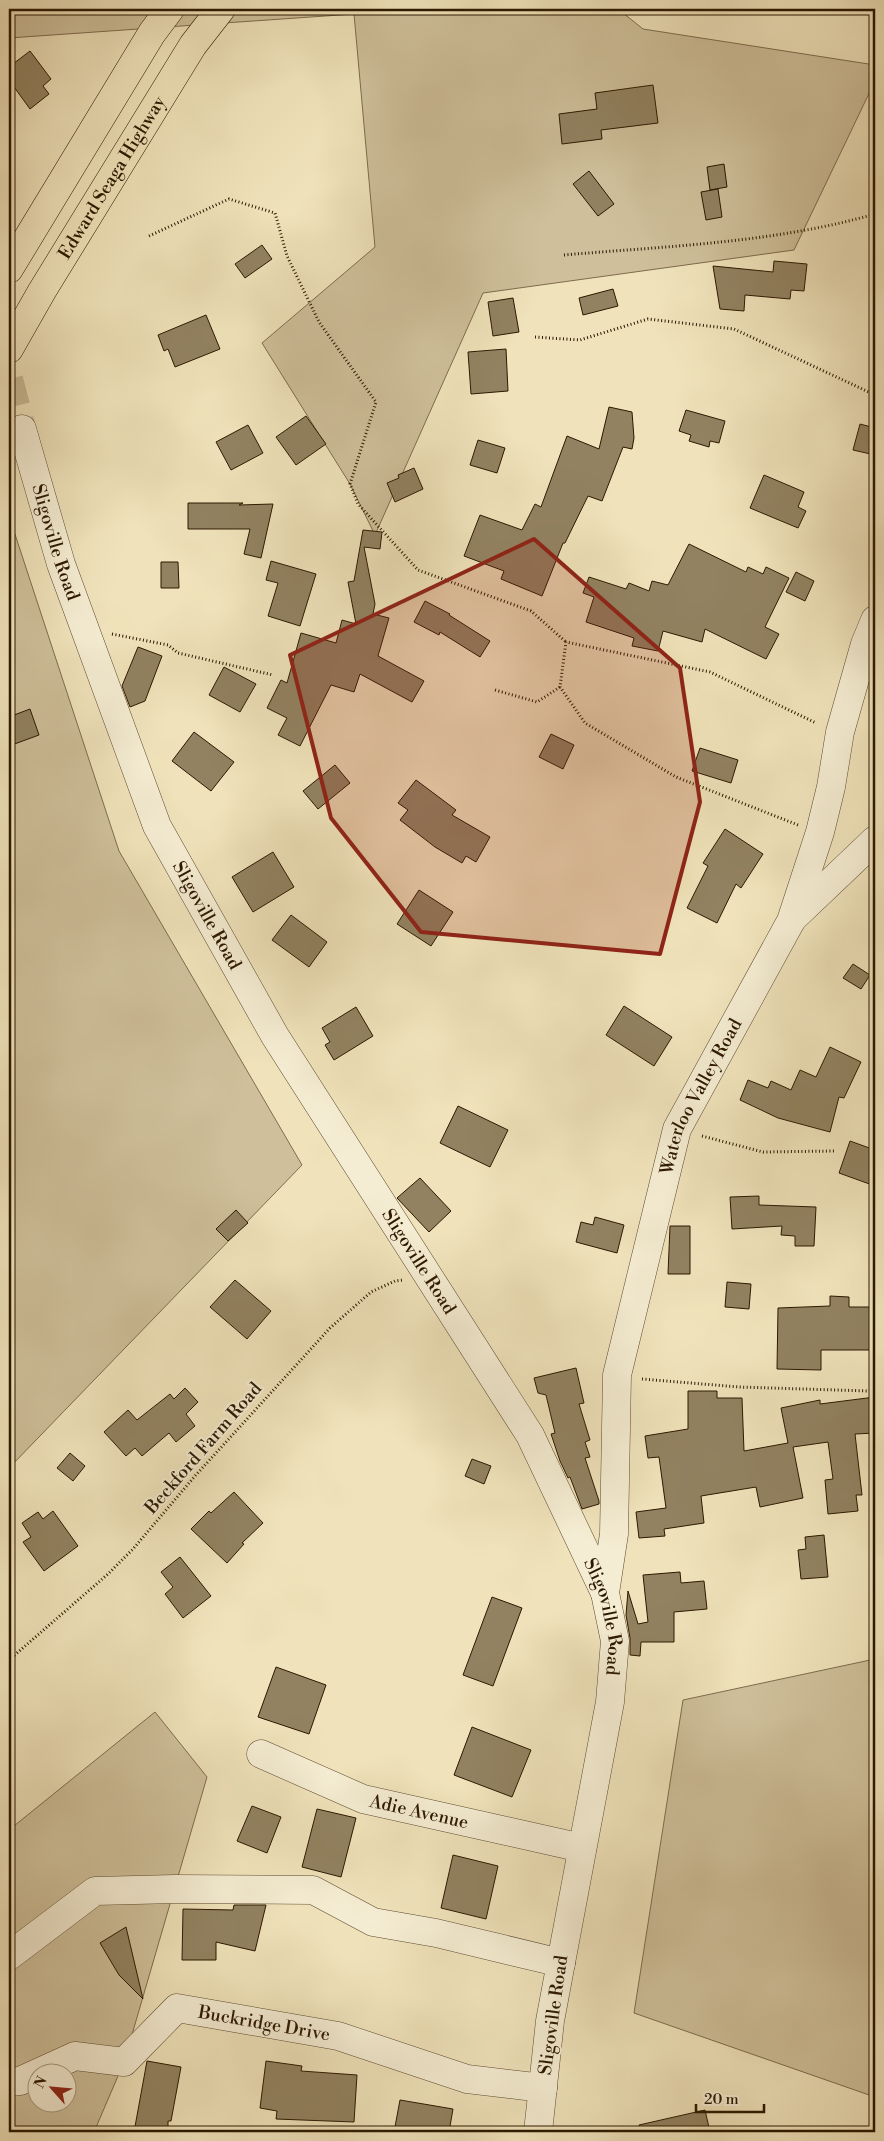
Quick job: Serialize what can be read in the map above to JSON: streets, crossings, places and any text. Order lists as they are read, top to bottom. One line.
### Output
{"streets":{"highway":["Edward Seaga Highway"],"street":["Sligoville Road","Waterloo Valley Road","Adie Avenue","Buckridge Drive"],"path":["Beckford Farm Road"]},"crossings":[["Sligoville Road","Waterloo Valley Road"],["Sligoville Road","Beckford Farm Road"],["Sligoville Road","Adie Avenue"],["Sligoville Road","Buckridge Drive"]],"scale_bar":"20 m","north":"top left"}
